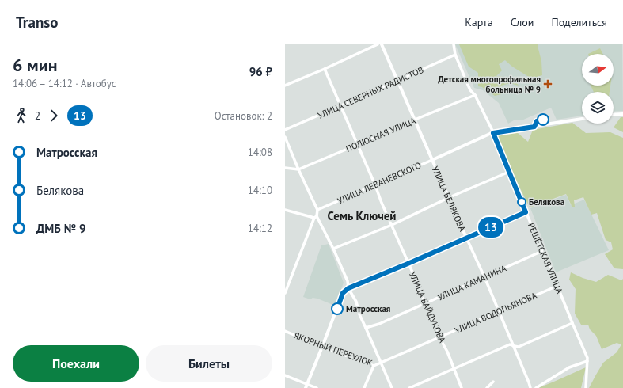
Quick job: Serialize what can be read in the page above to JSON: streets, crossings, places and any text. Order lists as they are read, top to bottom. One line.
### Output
{"streets":{"street":["УЛИЦА СЕВЕРНЫХ РАДИСТОВ","ПОЛЮСНАЯ УЛИЦА","УЛИЦА ЛЕВАНЕВСКОГО","УЛИЦА БЕЛЯКОВА","РЕШЁТСКАЯ УЛИЦА","УЛИЦА КАМАНИНА","УЛИЦА БАЙДУКОВА","УЛИЦА ВОДОПЬЯНОВА","ЯКОРНЫЙ ПЕРЕУЛОК"]},"crossings":[["УЛИЦА СЕВЕРНЫХ РАДИСТОВ","УЛИЦА БЕЛЯКОВА"],["УЛИЦА СЕВЕРНЫХ РАДИСТОВ","РЕШЁТСКАЯ УЛИЦА"],["УЛИЦА СЕВЕРНЫХ РАДИСТОВ","УЛИЦА БАЙДУКОВА"],["ПОЛЮСНАЯ УЛИЦА","УЛИЦА БЕЛЯКОВА"],["ПОЛЮСНАЯ УЛИЦА","РЕШЁТСКАЯ УЛИЦА"],["ПОЛЮСНАЯ УЛИЦА","УЛИЦА БАЙДУКОВА"],["УЛИЦА ЛЕВАНЕВСКОГО","УЛИЦА БЕЛЯКОВА"],["УЛИЦА ЛЕВАНЕВСКОГО","РЕШЁТСКАЯ УЛИЦА"],["УЛИЦА ЛЕВАНЕВСКОГО","УЛИЦА БАЙДУКОВА"],["УЛИЦА БЕЛЯКОВА","УЛИЦА КАМАНИНА"],["УЛИЦА БЕЛЯКОВА","УЛИЦА ВОДОПЬЯНОВА"],["РЕШЁТСКАЯ УЛИЦА","УЛИЦА КАМАНИНА"],["РЕШЁТСКАЯ УЛИЦА","УЛИЦА ВОДОПЬЯНОВА"],["УЛИЦА КАМАНИНА","УЛИЦА БАЙДУКОВА"],["УЛИЦА БАЙДУКОВА","УЛИЦА ВОДОПЬЯНОВА"],["УЛИЦА ВОДОПЬЯНОВА","ЯКОРНЫЙ ПЕРЕУЛОК"]],"districts":["Семь Ключей"],"places":{"health":["Детская многопрофильная больница № 9"],"other":["Белякова","Матросская"]},"lines":["bus line 13"],"north":"right","page":{"header":"Transo","nav":["Карта","Слои","Поделиться"],"heading":["6 мин","14:06 – 14:12 · Автобус","96 ₽"],"on_map":"13","legs":["2","13","Остановок: 2"],"list":[{"name":"Матросская","value":"14:08"},{"name":"Белякова","value":"14:10"},{"name":"ДМБ № 9","value":"14:12"}],"buttons":["Поехали","Билеты"]}}
